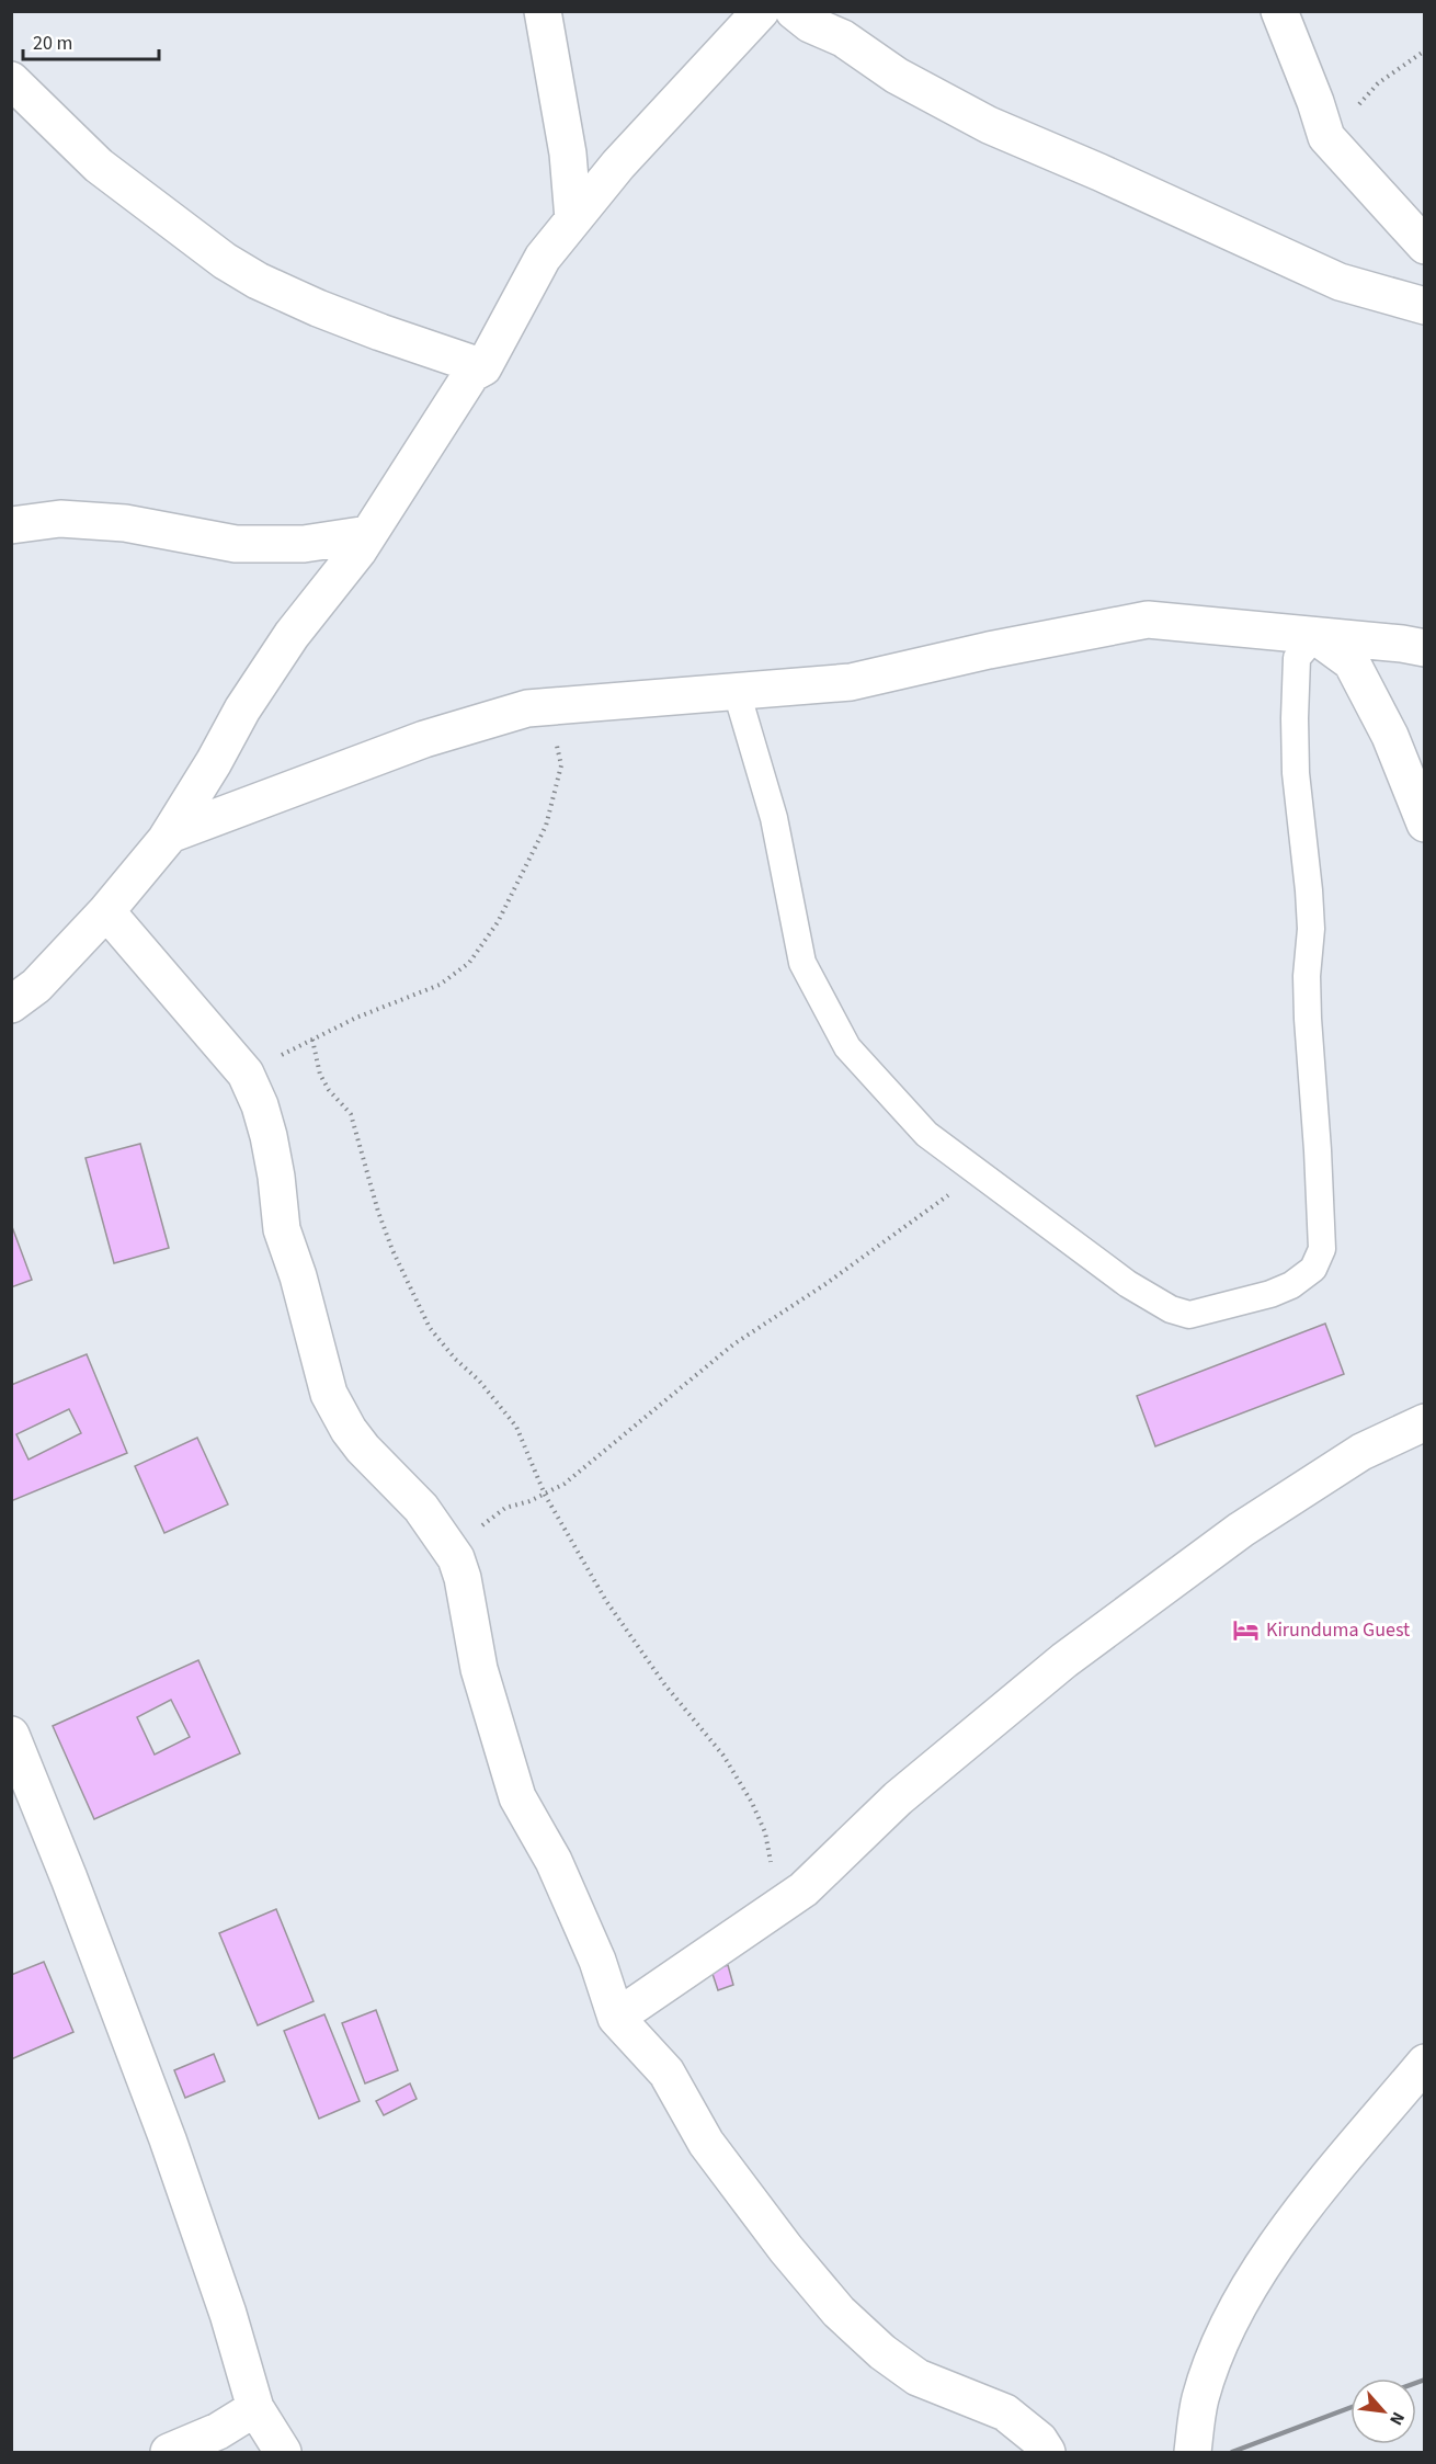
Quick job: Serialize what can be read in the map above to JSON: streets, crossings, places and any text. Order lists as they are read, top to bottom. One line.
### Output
{"places":{"hotel":["Kirunduma Guest"]},"scale_bar":"20 m","north":"bottom right"}
